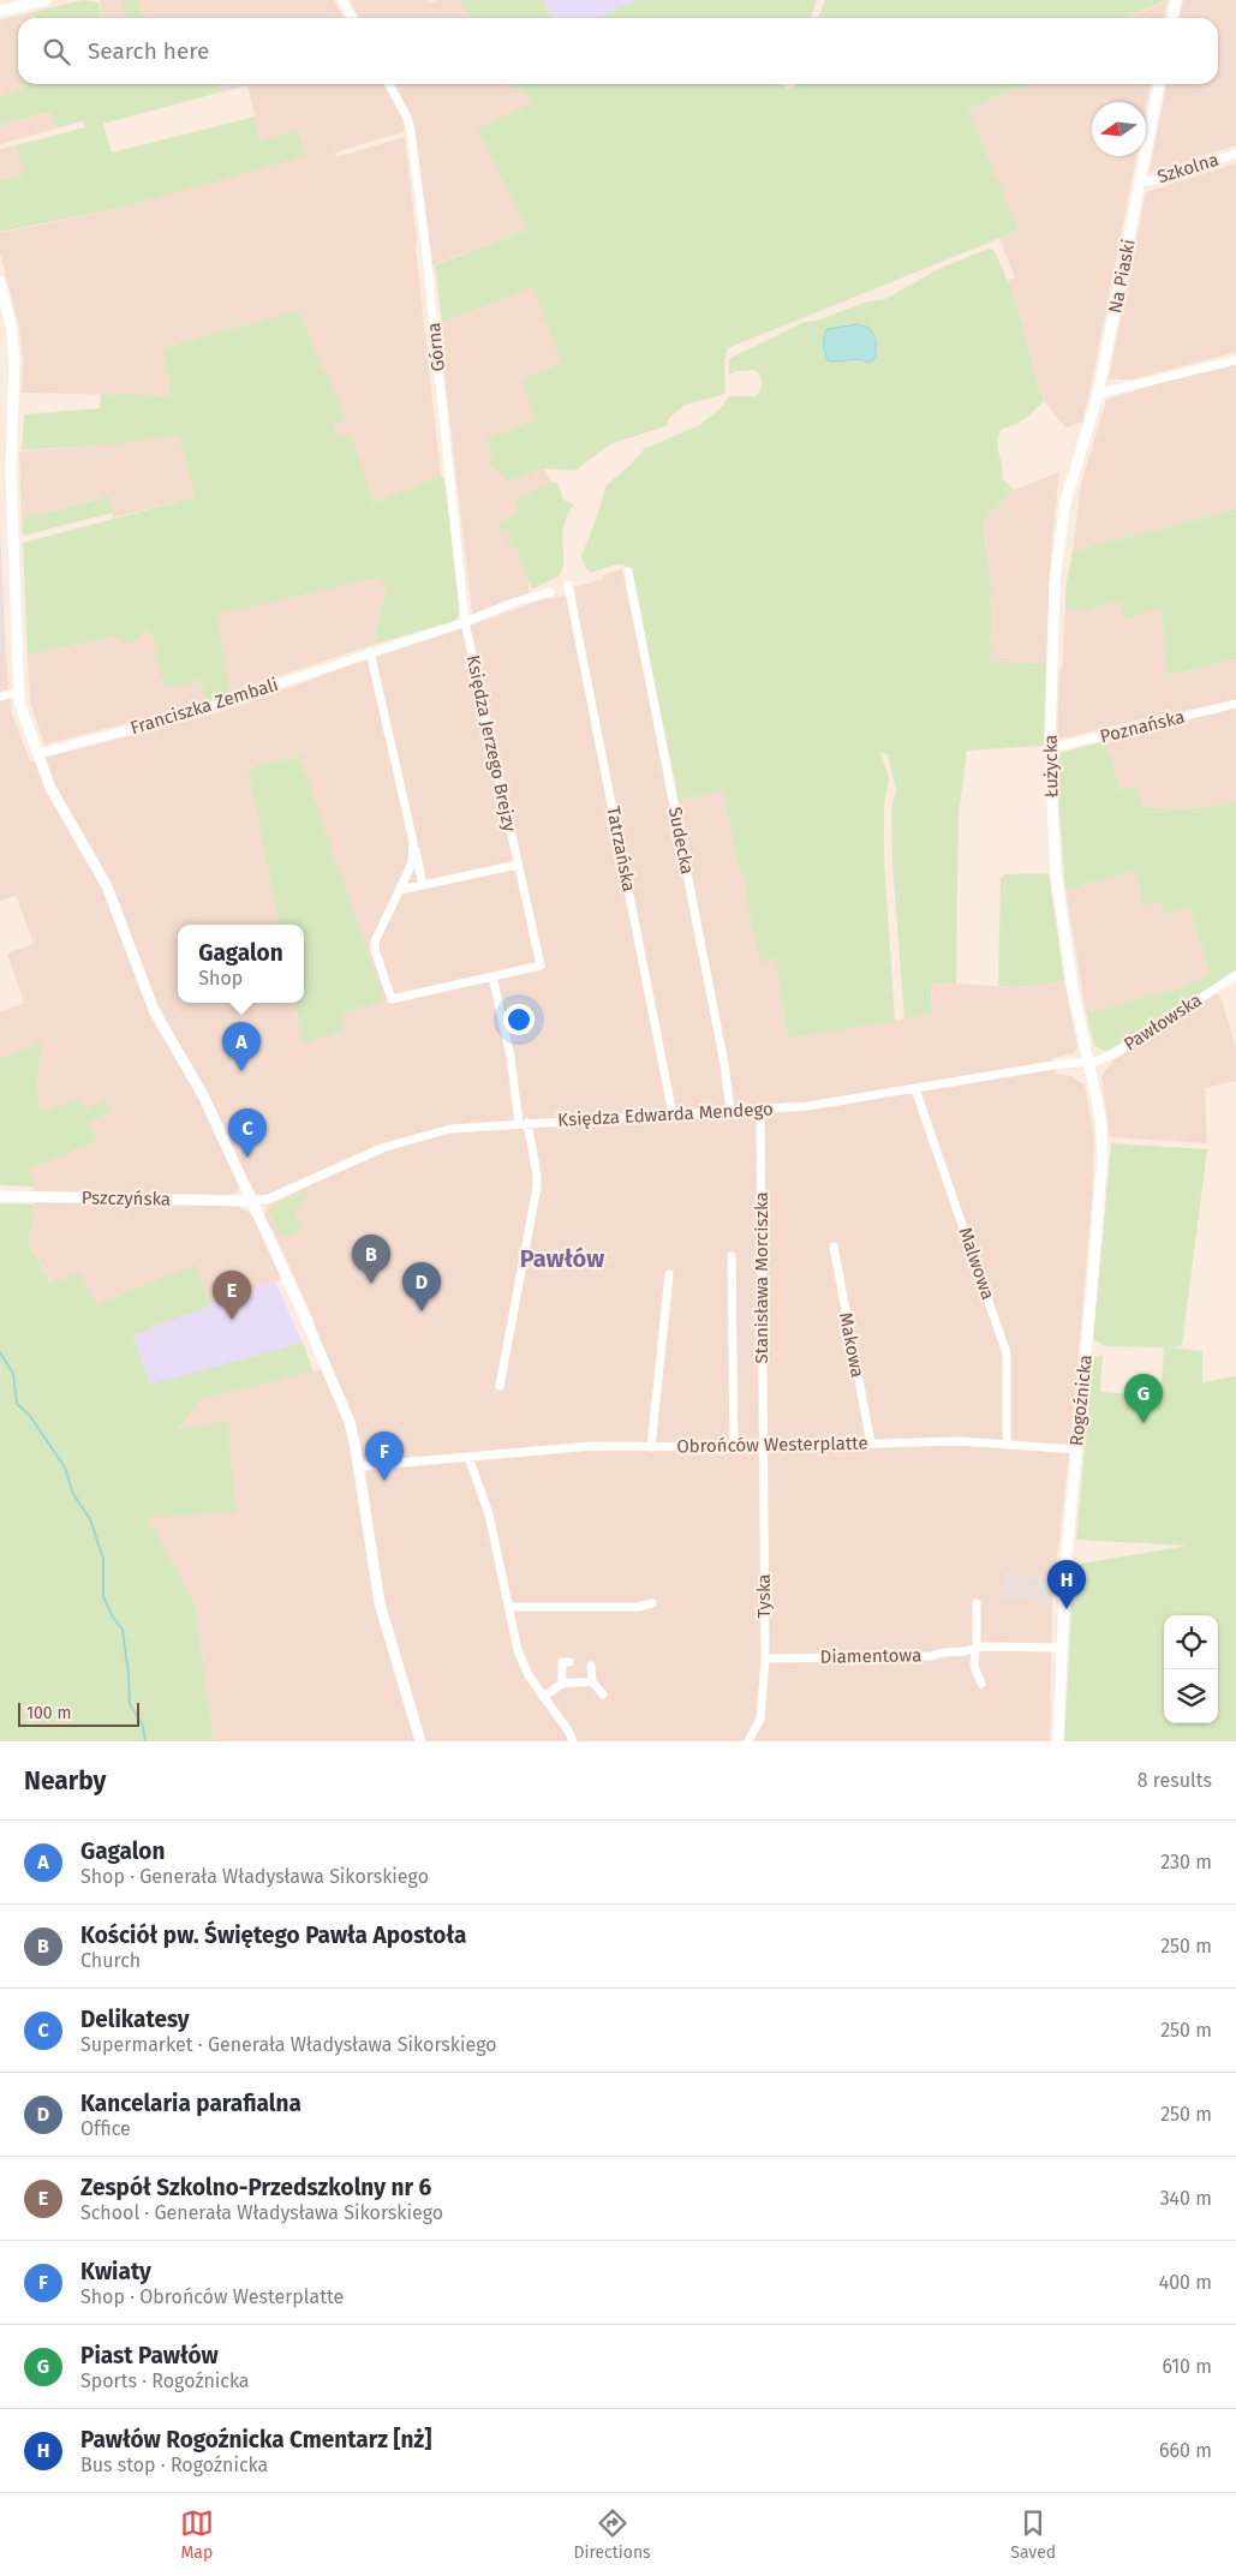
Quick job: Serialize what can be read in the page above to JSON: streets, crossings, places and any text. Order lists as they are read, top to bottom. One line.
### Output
{"streets":{"street":["Szkolna","Na Piaski","Górna","Franciszka Zembali","Poznańska","Księdza Jerzego Brejzy","Łużycka","Sudecka","Tatrzańska","Pawłowska","Księdza Edwarda Mendego","Pszczyńska","Malwowa","Stanisława Morciszka","Makowa","Rogoźnicka","Obrońców Westerplatte","Tyska","Diamentowa"]},"crossings":[["Szkolna","Na Piaski"],["Na Piaski","Łużycka"],["Górna","Franciszka Zembali"],["Górna","Księdza Jerzego Brejzy"],["Franciszka Zembali","Księdza Jerzego Brejzy"],["Poznańska","Łużycka"],["Łużycka","Pawłowska"],["Łużycka","Księdza Edwarda Mendego"],["Łużycka","Rogoźnicka"],["Sudecka","Księdza Edwarda Mendego"],["Tatrzańska","Księdza Edwarda Mendego"],["Pawłowska","Księdza Edwarda Mendego"],["Pawłowska","Rogoźnicka"],["Księdza Edwarda Mendego","Pszczyńska"],["Księdza Edwarda Mendego","Malwowa"],["Księdza Edwarda Mendego","Stanisława Morciszka"],["Księdza Edwarda Mendego","Rogoźnicka"],["Malwowa","Obrońców Westerplatte"],["Stanisława Morciszka","Obrońców Westerplatte"],["Stanisława Morciszka","Tyska"],["Makowa","Obrońców Westerplatte"],["Rogoźnicka","Obrońców Westerplatte"],["Rogoźnicka","Diamentowa"],["Obrońców Westerplatte","Tyska"],["Tyska","Diamentowa"]],"districts":["Pawłów"],"scale_bar":"100 m","north":"left","page":{"search":"Search here","popup":["Gagalon","Shop"],"pins":["A","C","B","D","E","G","F","H"],"scale":"100 m","heading":["Nearby","8 results"],"list":[{"mark":"A","name":"Gagalon","note":"Shop · Generała Władysława Sikorskiego","value":"230 m"},{"mark":"B","name":"Kościół pw. Świętego Pawła Apostoła","note":"Church","value":"250 m"},{"mark":"C","name":"Delikatesy","note":"Supermarket · Generała Władysława Sikorskiego","value":"250 m"},{"mark":"D","name":"Kancelaria parafialna","note":"Office","value":"250 m"},{"mark":"E","name":"Zespół Szkolno-Przedszkolny nr 6","note":"School · Generała Władysława Sikorskiego","value":"340 m"},{"mark":"F","name":"Kwiaty","note":"Shop · Obrońców Westerplatte","value":"400 m"},{"mark":"G","name":"Piast Pawłów","note":"Sports · Rogoźnicka","value":"610 m"},{"mark":"H","name":"Pawłów Rogoźnicka Cmentarz [nż]","note":"Bus stop · Rogoźnicka","value":"660 m"}],"nav":["Map","Directions","Saved"]}}
